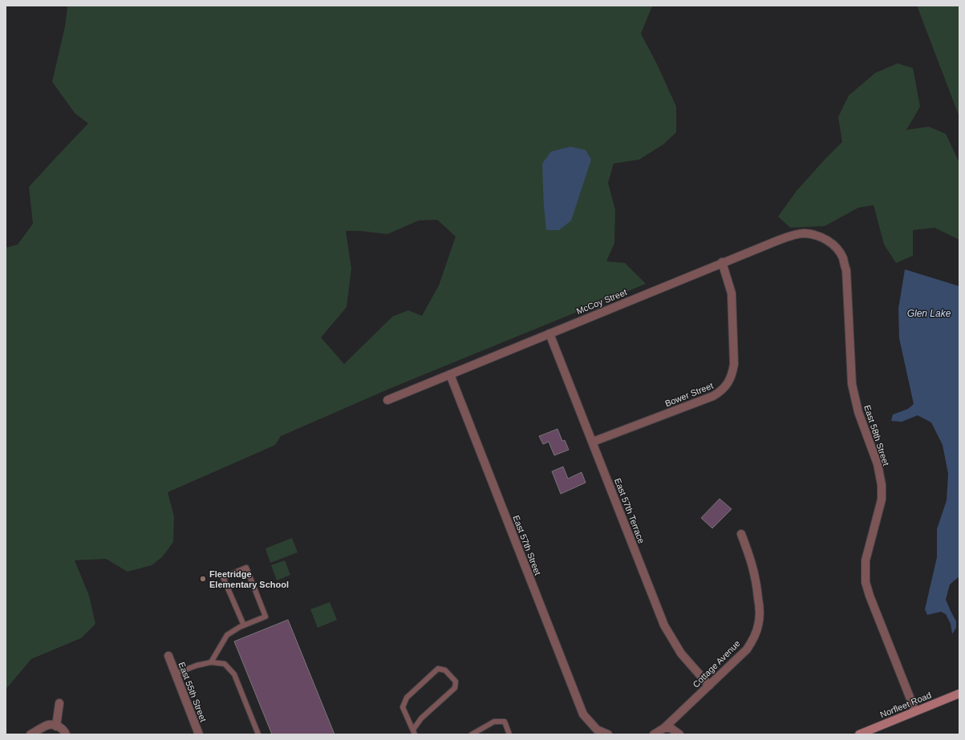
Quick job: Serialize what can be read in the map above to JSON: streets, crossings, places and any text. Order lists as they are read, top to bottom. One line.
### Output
{"streets":{"street":["McCoy Street","Bower Street","East 58th Street","East 57th Terrace","East 57th Street","Cottage Avenue","East 55th Street","Norfleet Road"]},"crossings":[["McCoy Street","Bower Street"],["McCoy Street","East 58th Street"],["McCoy Street","East 57th Terrace"],["McCoy Street","East 57th Street"],["Bower Street","East 57th Terrace"],["East 58th Street","Norfleet Road"],["East 57th Terrace","Cottage Avenue"]],"water":["Glen Lake"],"places":["Fleetridge Elementary School"]}
